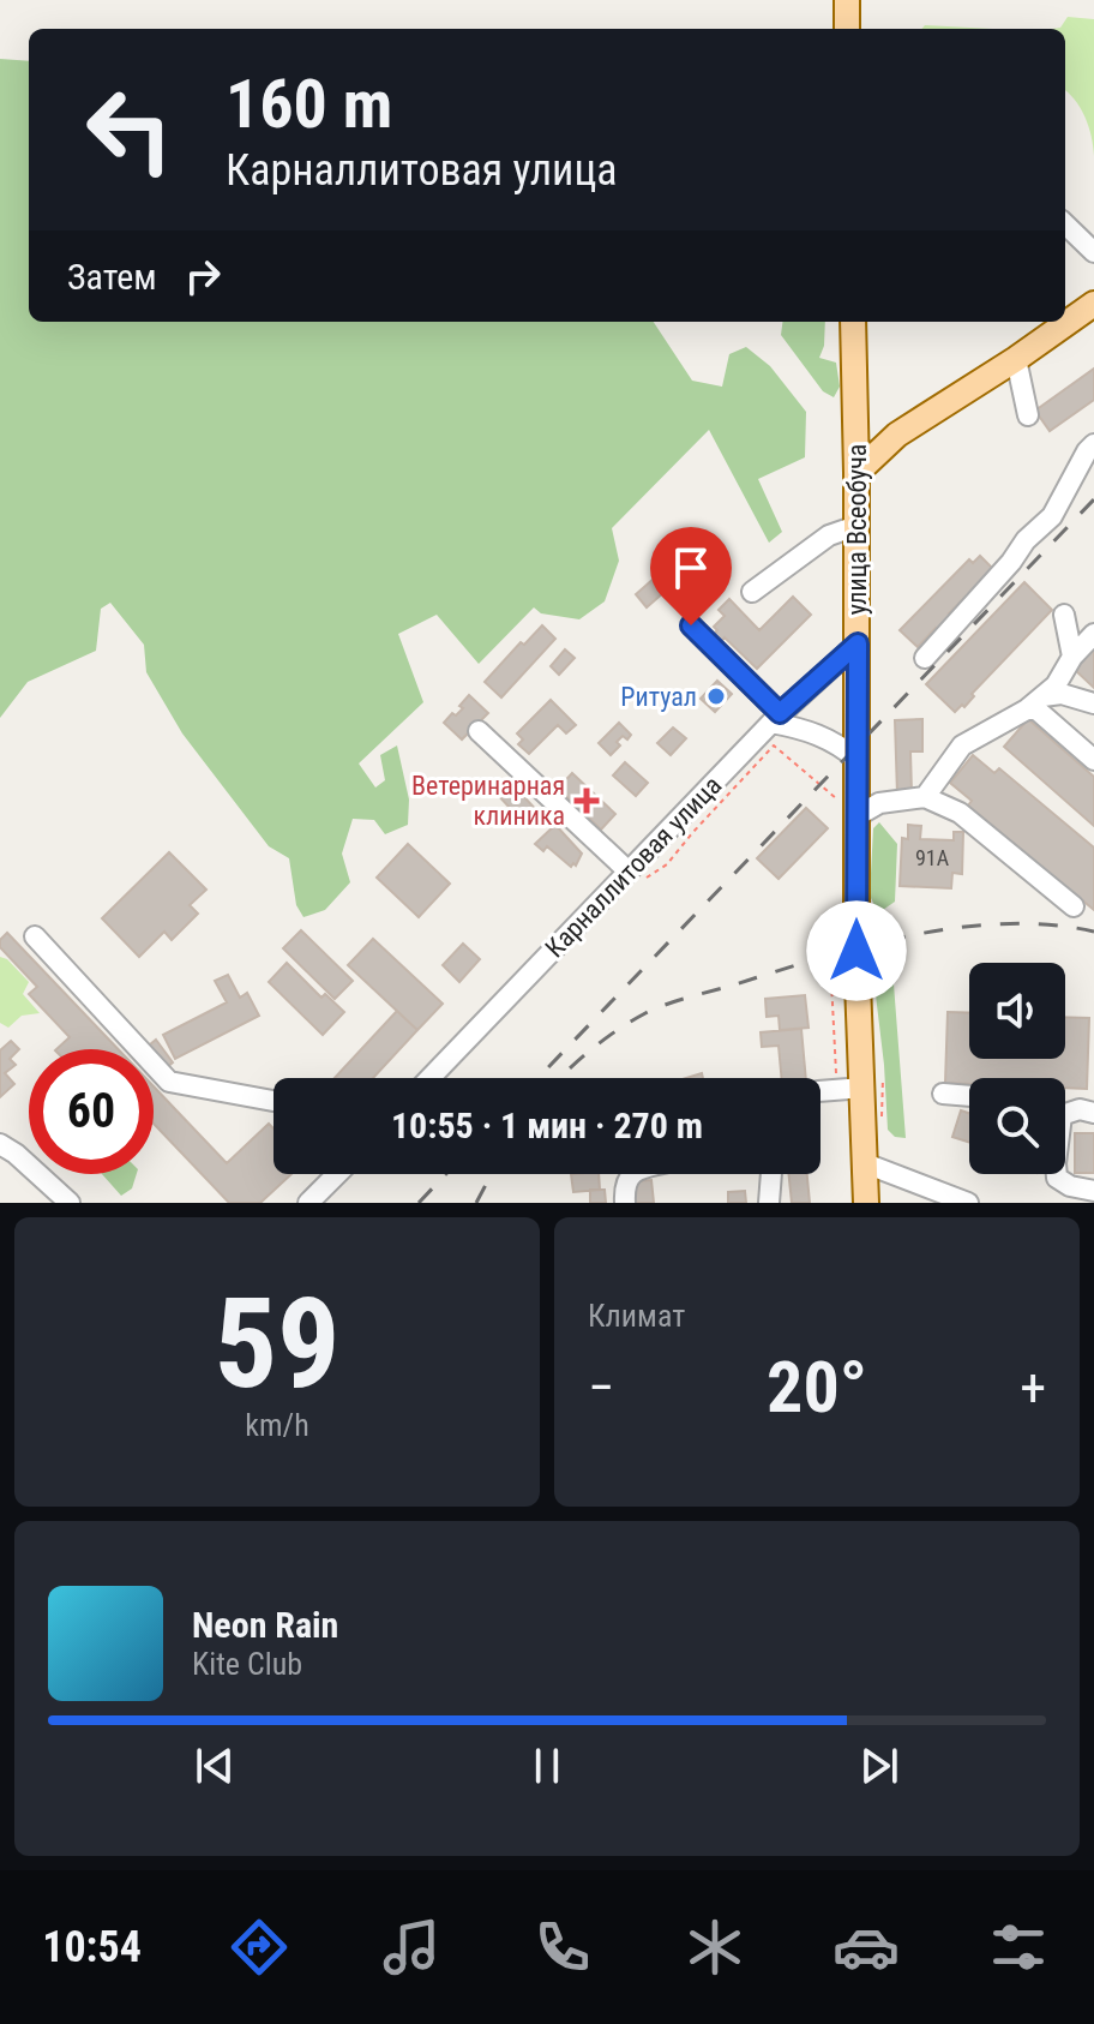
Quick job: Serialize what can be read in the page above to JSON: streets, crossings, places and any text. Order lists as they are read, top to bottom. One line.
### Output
{"streets":{"main road":["улица Всеобуча"],"street":["Карналлитовая улица"]},"crossings":[["улица Всеобуча","Карналлитовая улица"]],"places":{"other":["Ритуал"],"health":["Ветеринарная клиника"]},"house_numbers":["91А"],"page":{"turn":["160 m","Карналлитовая улица"],"then":"Затем","limit":"60","trip":"10:55 · 1 мин · 270 m","tile":[["59","km/h"],"Климат"],"heat":["−","20°","+"],"song":["Neon Rain","Kite Club"],"tabs":"10:54"}}
